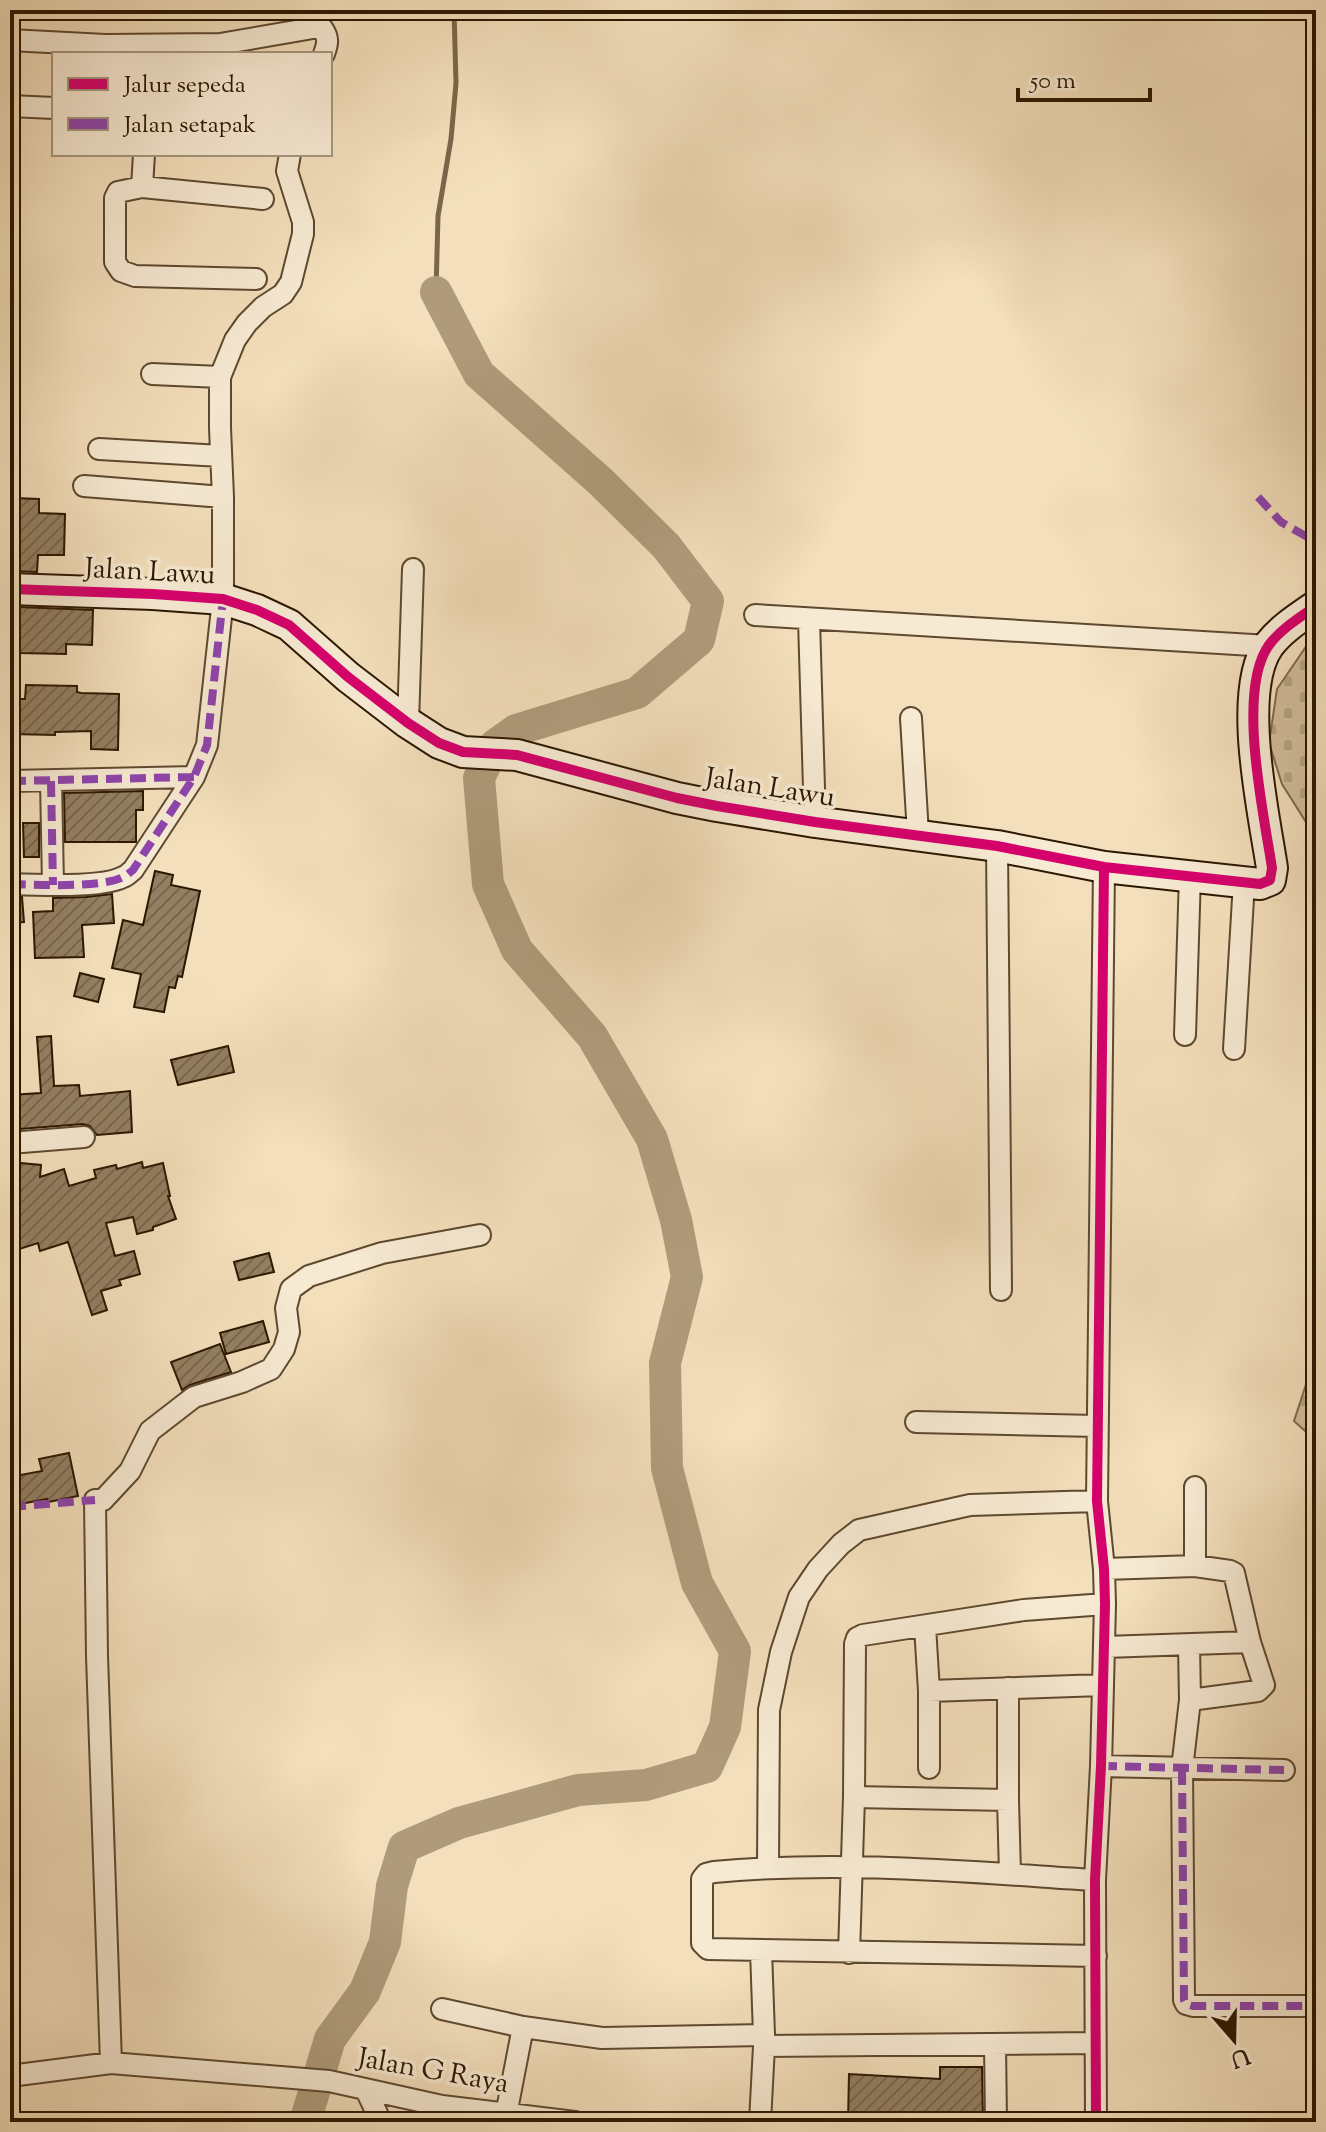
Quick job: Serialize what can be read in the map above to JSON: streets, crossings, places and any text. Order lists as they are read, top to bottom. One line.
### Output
{"streets":{"street":["Jalan Lawu","Jalan G Raya"]},"legend":["Jalur sepeda","Jalan setapak"],"scale_bar":"50 m","north":"bottom"}
